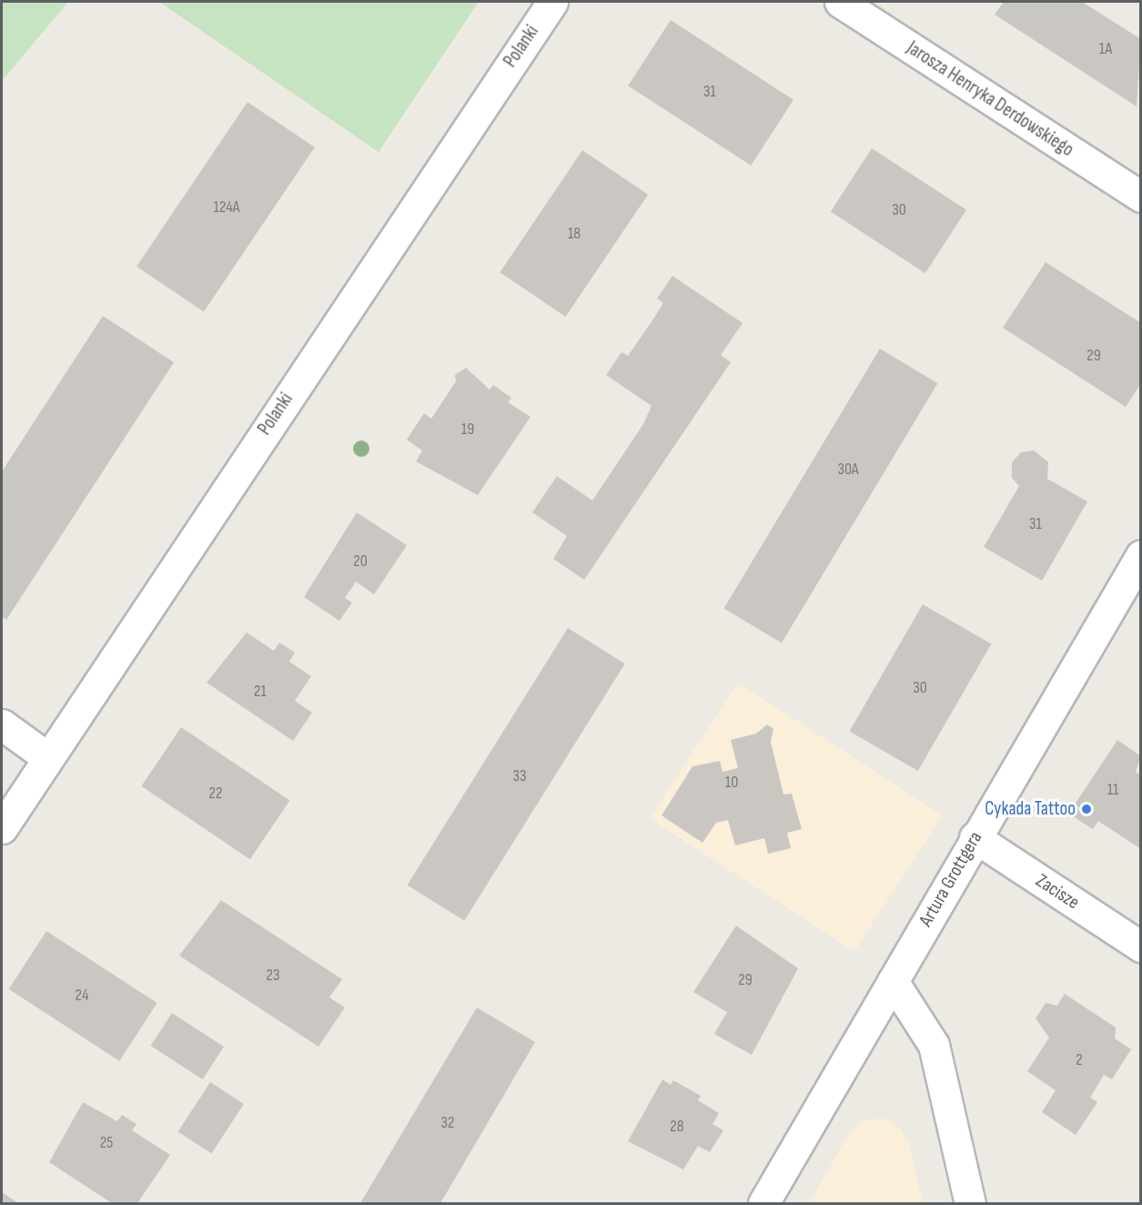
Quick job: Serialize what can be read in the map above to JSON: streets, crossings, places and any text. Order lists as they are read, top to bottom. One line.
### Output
{"streets":{"street":["Polanki","Jarosza Henryka Derdowskiego","Artura Grottgera","Zacisze"]},"crossings":[["Artura Grottgera","Zacisze"]],"places":["Cykada Tattoo"],"house_numbers":["1A","31","124A","30","18","29","19","30A","31","20","30","21","33","10","11","22","23","29","24","2","32","28","25"]}
